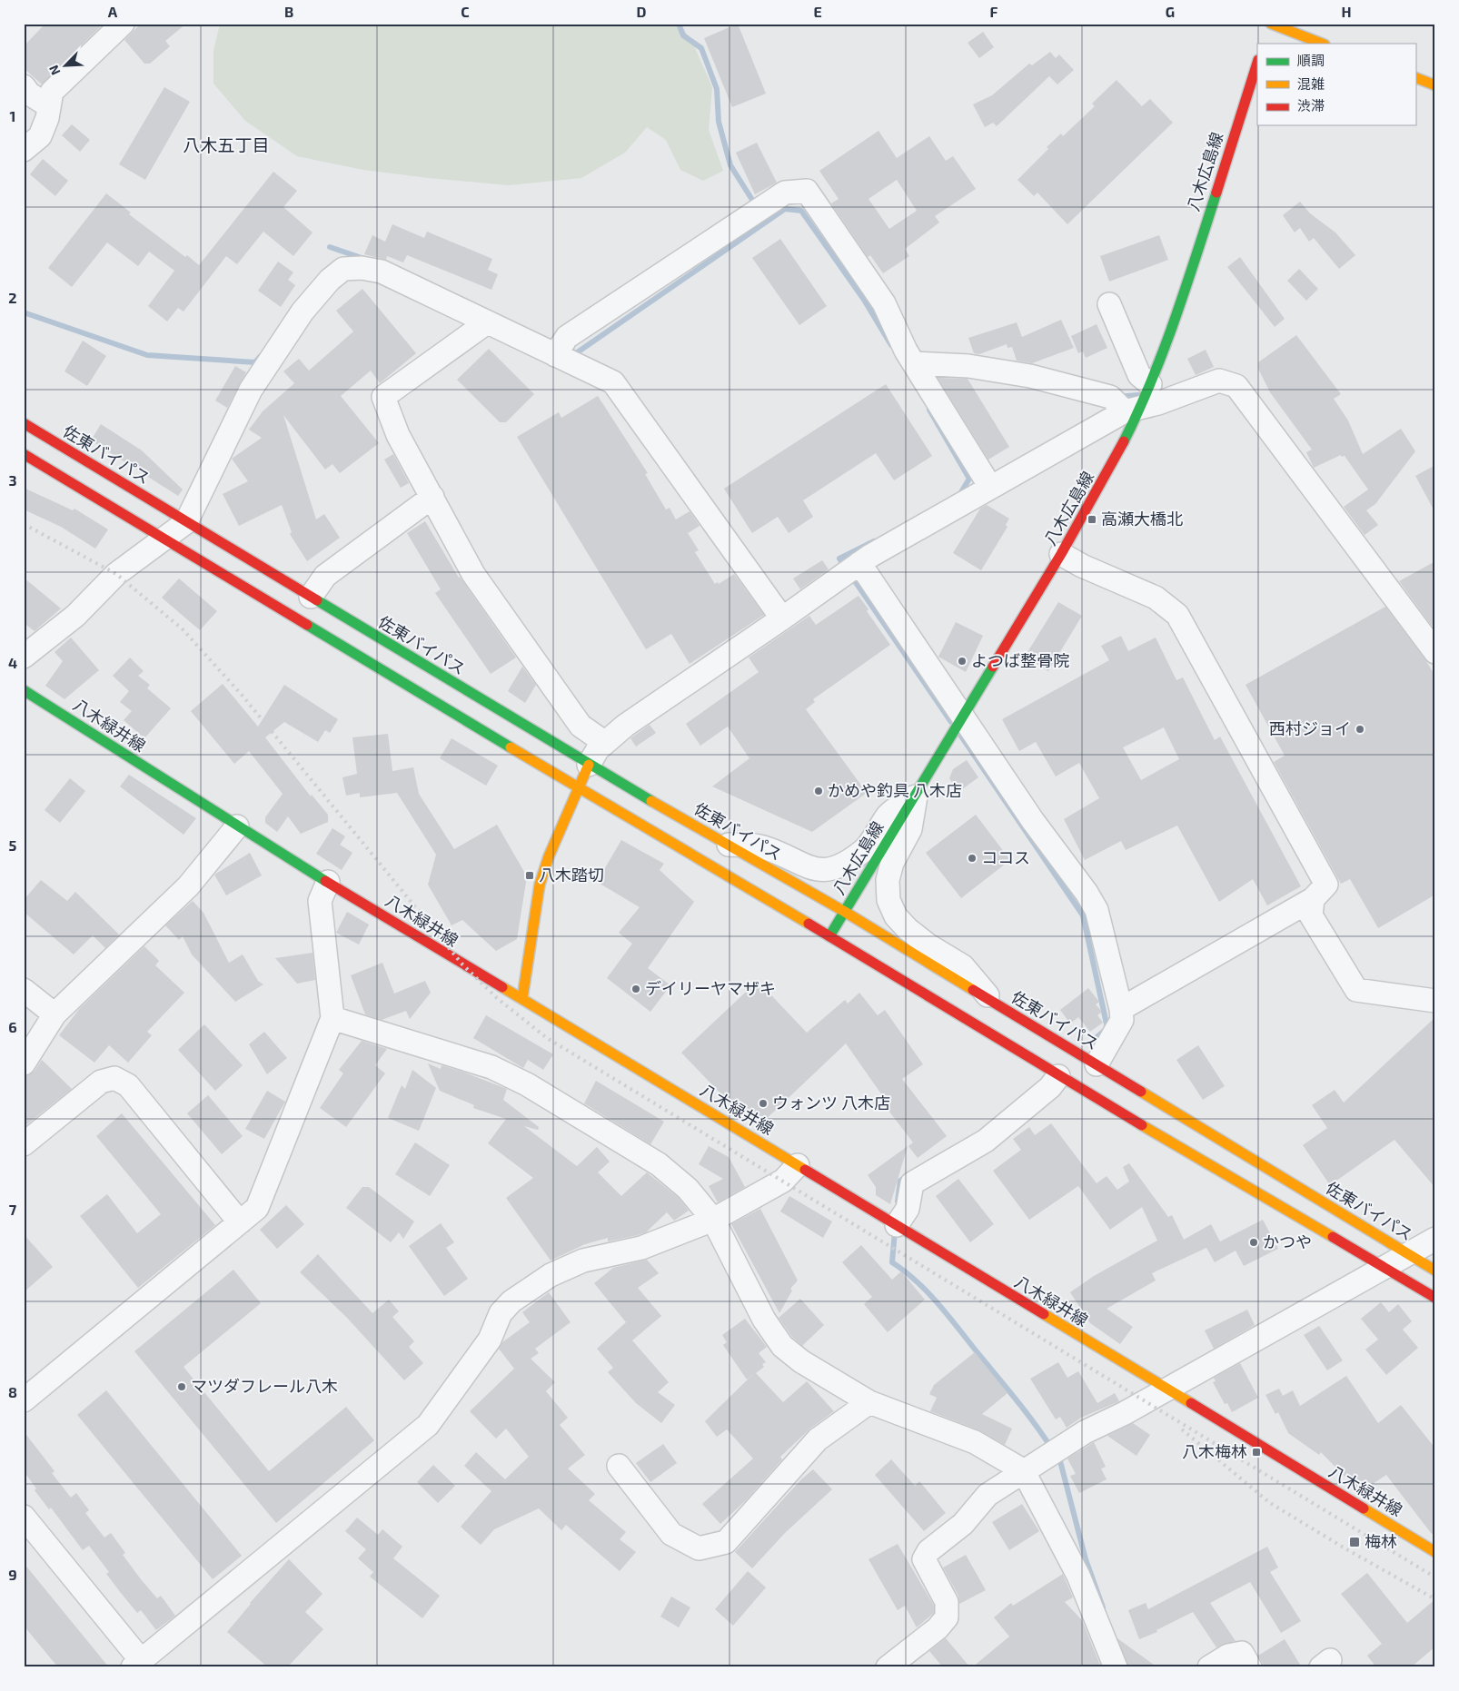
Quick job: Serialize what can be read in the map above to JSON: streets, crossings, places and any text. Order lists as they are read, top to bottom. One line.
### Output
{"streets":{"main road":["八木広島線","佐東バイパス","八木緑井線"]},"crossings":[["八木広島線","佐東バイパス"]],"districts":["八木五丁目"],"places":{"transit":["高瀬大橋北","八木踏切","八木梅林","梅林"],"other":["よつば整骨院","西村ジョイ","かめや釣具 八木店","ココス","デイリーヤマザキ","ウォンツ 八木店","かつや","マツダフレール八木"]},"legend":["順調","混雑","渋滞"],"north":"bottom left","grid":{"columns":["A","B","C","D","E","F","G","H"],"rows":["1","2","3","4","5","6","7","8","9"]}}
